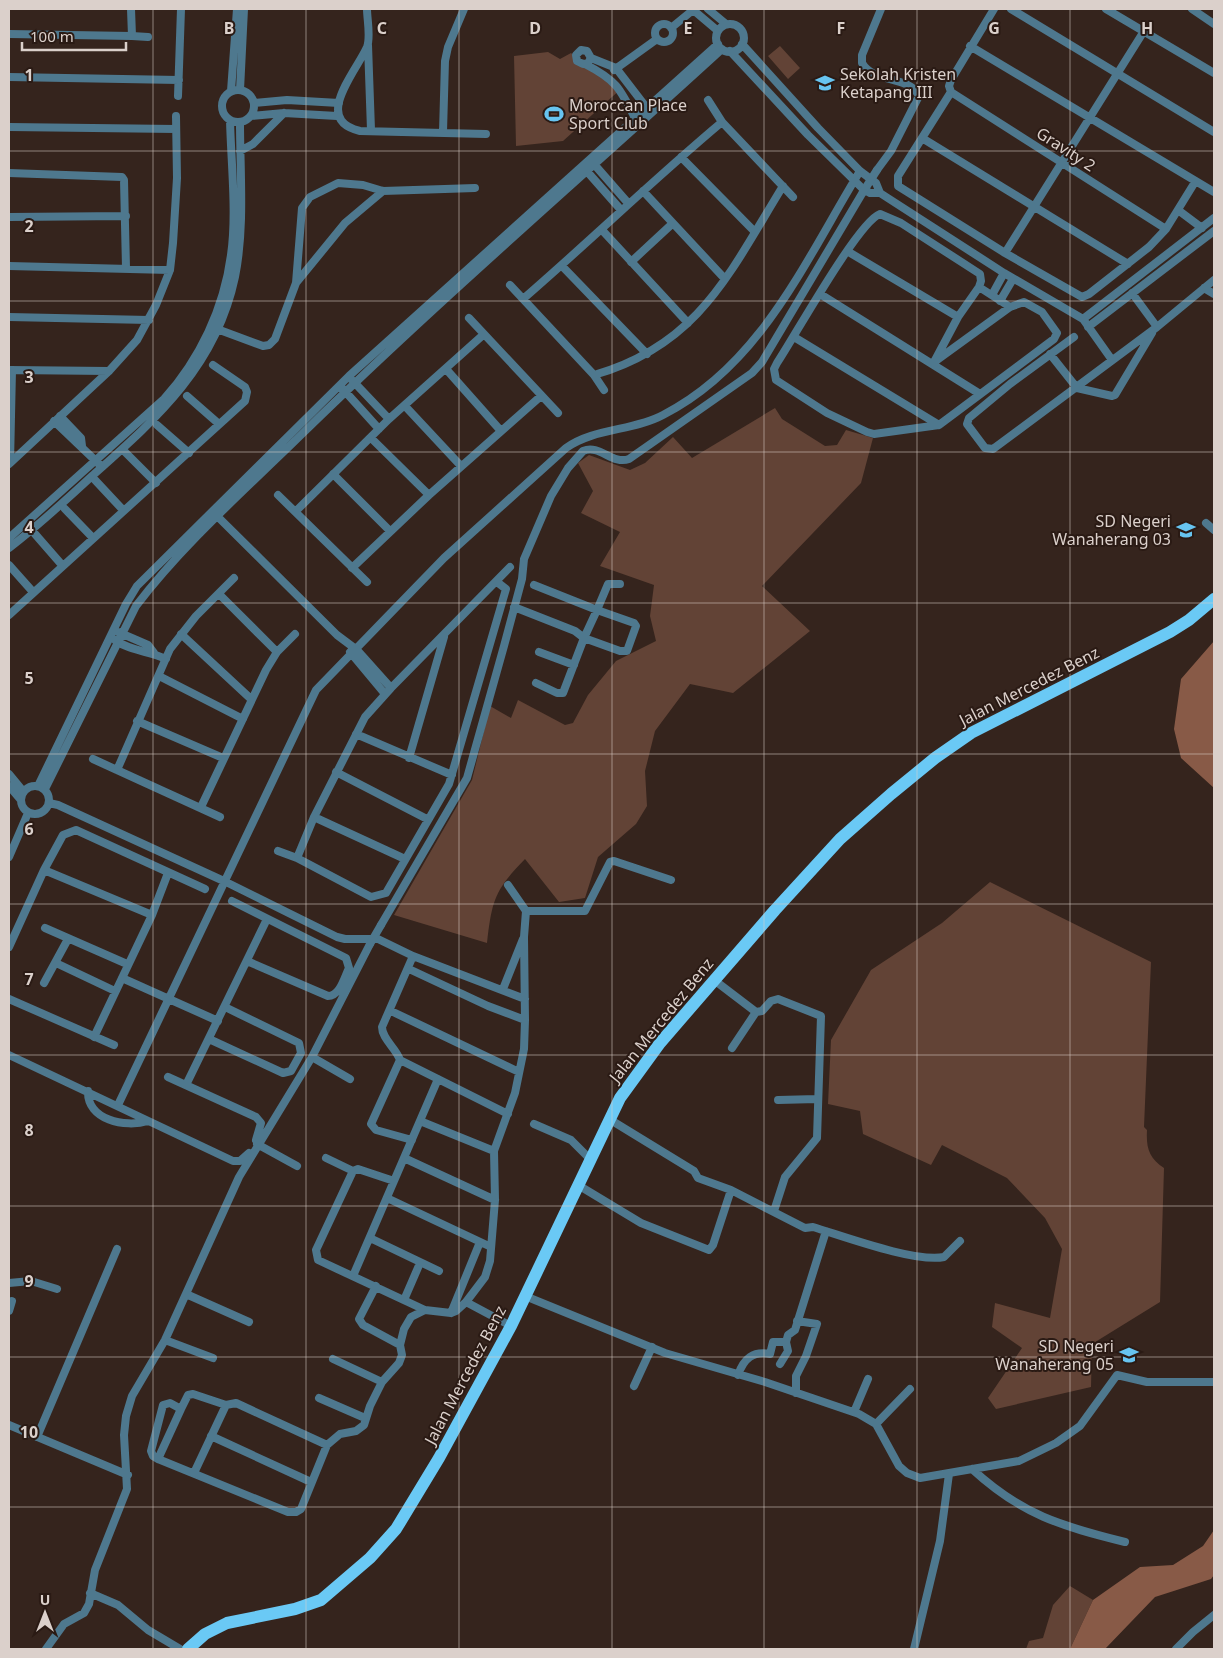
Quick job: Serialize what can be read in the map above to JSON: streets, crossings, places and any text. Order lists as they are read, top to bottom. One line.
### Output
{"streets":{"main road":["Jalan Mercedez Benz"],"street":["Gravity 2"]},"places":{"school or university":["Sekolah Kristen Ketapang III","SD Negeri Wanaherang 03","SD Negeri Wanaherang 05"],"sports":["Moroccan Place Sport Club"]},"scale_bar":"100 m","north":"top","grid":{"columns":["B","C","D","E","F","G","H"],"rows":["1","2","3","4","5","6","7","8","9","10"]}}
